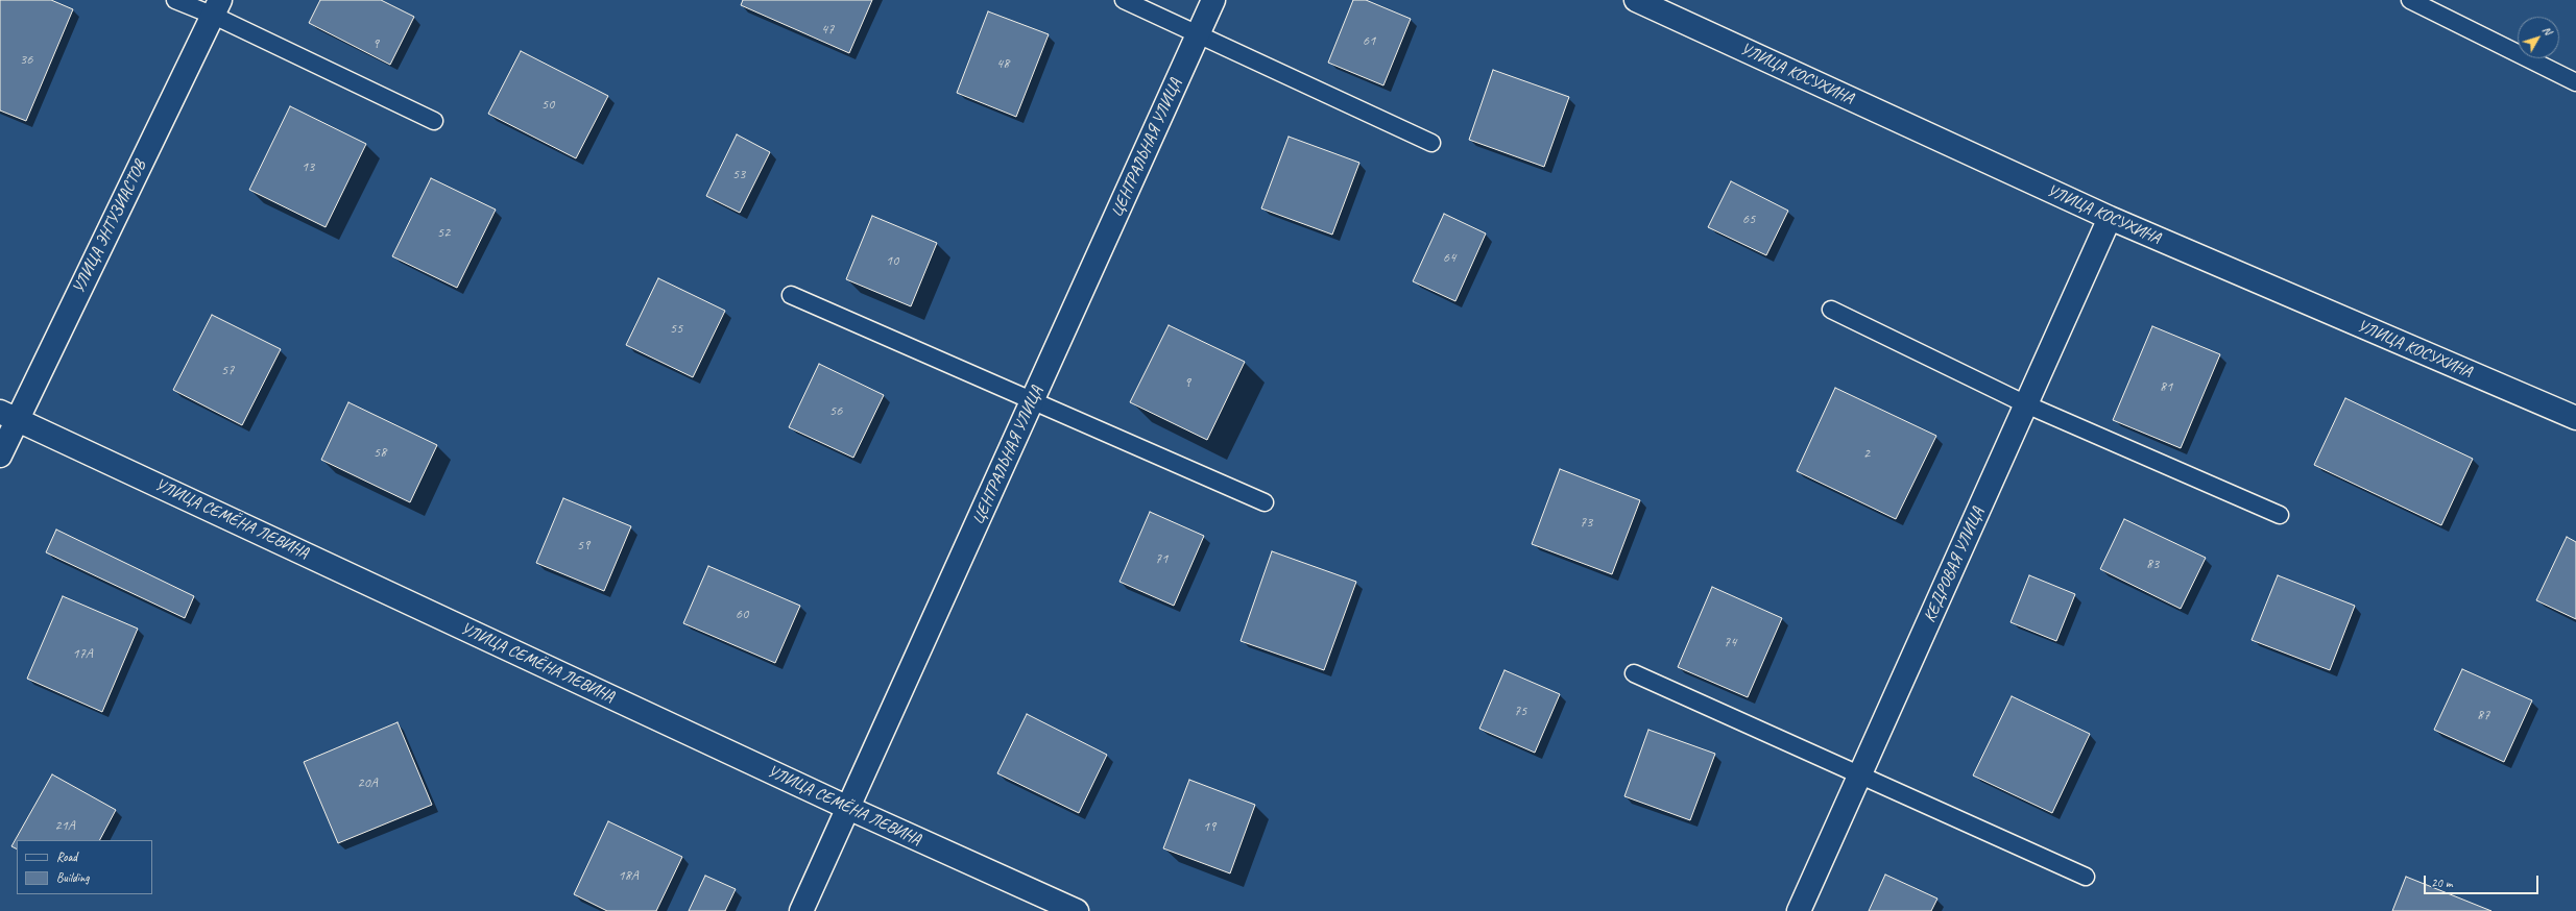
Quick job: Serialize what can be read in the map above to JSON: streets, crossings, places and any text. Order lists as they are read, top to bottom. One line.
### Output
{"streets":{"street":["УЛИЦА КОСУХИНА","ЦЕНТРАЛЬНАЯ УЛИЦА","УЛИЦА ЭНТУЗИАСТОВ","УЛИЦА СЕМЁНА ЛЕВИНА","КЕДРОВАЯ УЛИЦА"]},"crossings":[["УЛИЦА КОСУХИНА","КЕДРОВАЯ УЛИЦА"],["ЦЕНТРАЛЬНАЯ УЛИЦА","УЛИЦА СЕМЁНА ЛЕВИНА"],["УЛИЦА ЭНТУЗИАСТОВ","УЛИЦА СЕМЁНА ЛЕВИНА"]],"house_numbers":["47","61","9","36","48","50","13","53","65","52","64","10","55","57","9","81","56","58","2","73","59","71","83","60","74","17А","75","87","20А","21А","19","18А"],"legend":["Road","Building"],"scale_bar":"20 m","north":"top right"}
